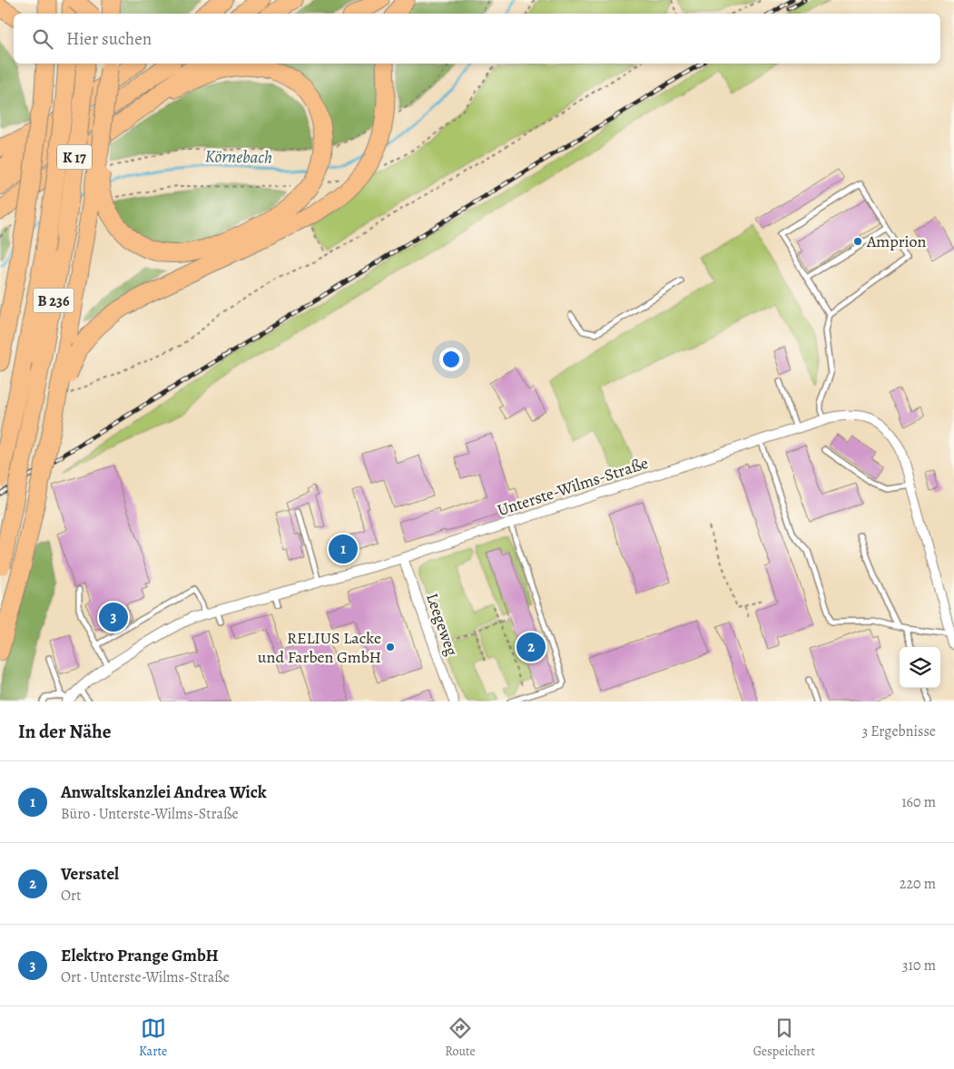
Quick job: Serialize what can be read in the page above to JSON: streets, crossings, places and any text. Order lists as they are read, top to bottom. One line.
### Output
{"streets":{"highway":["K 17","B 236"],"street":["Unterste-Wilms-Straße","Leegeweg"]},"crossings":[["Unterste-Wilms-Straße","Leegeweg"]],"water":["Körnebach"],"places":["Amprion","RELIUS Lacke und Farben GmbH"],"page":{"search":"Hier suchen","pins":["1","3","2"],"heading":["In der Nähe","3 Ergebnisse"],"list":[{"mark":"1","name":"Anwaltskanzlei Andrea Wick","note":"Büro · Unterste-Wilms-Straße","value":"160 m"},{"mark":"2","name":"Versatel","note":"Ort","value":"220 m"},{"mark":"3","name":"Elektro Prange GmbH","note":"Ort · Unterste-Wilms-Straße","value":"310 m"}],"nav":["Karte","Route","Gespeichert"]}}
